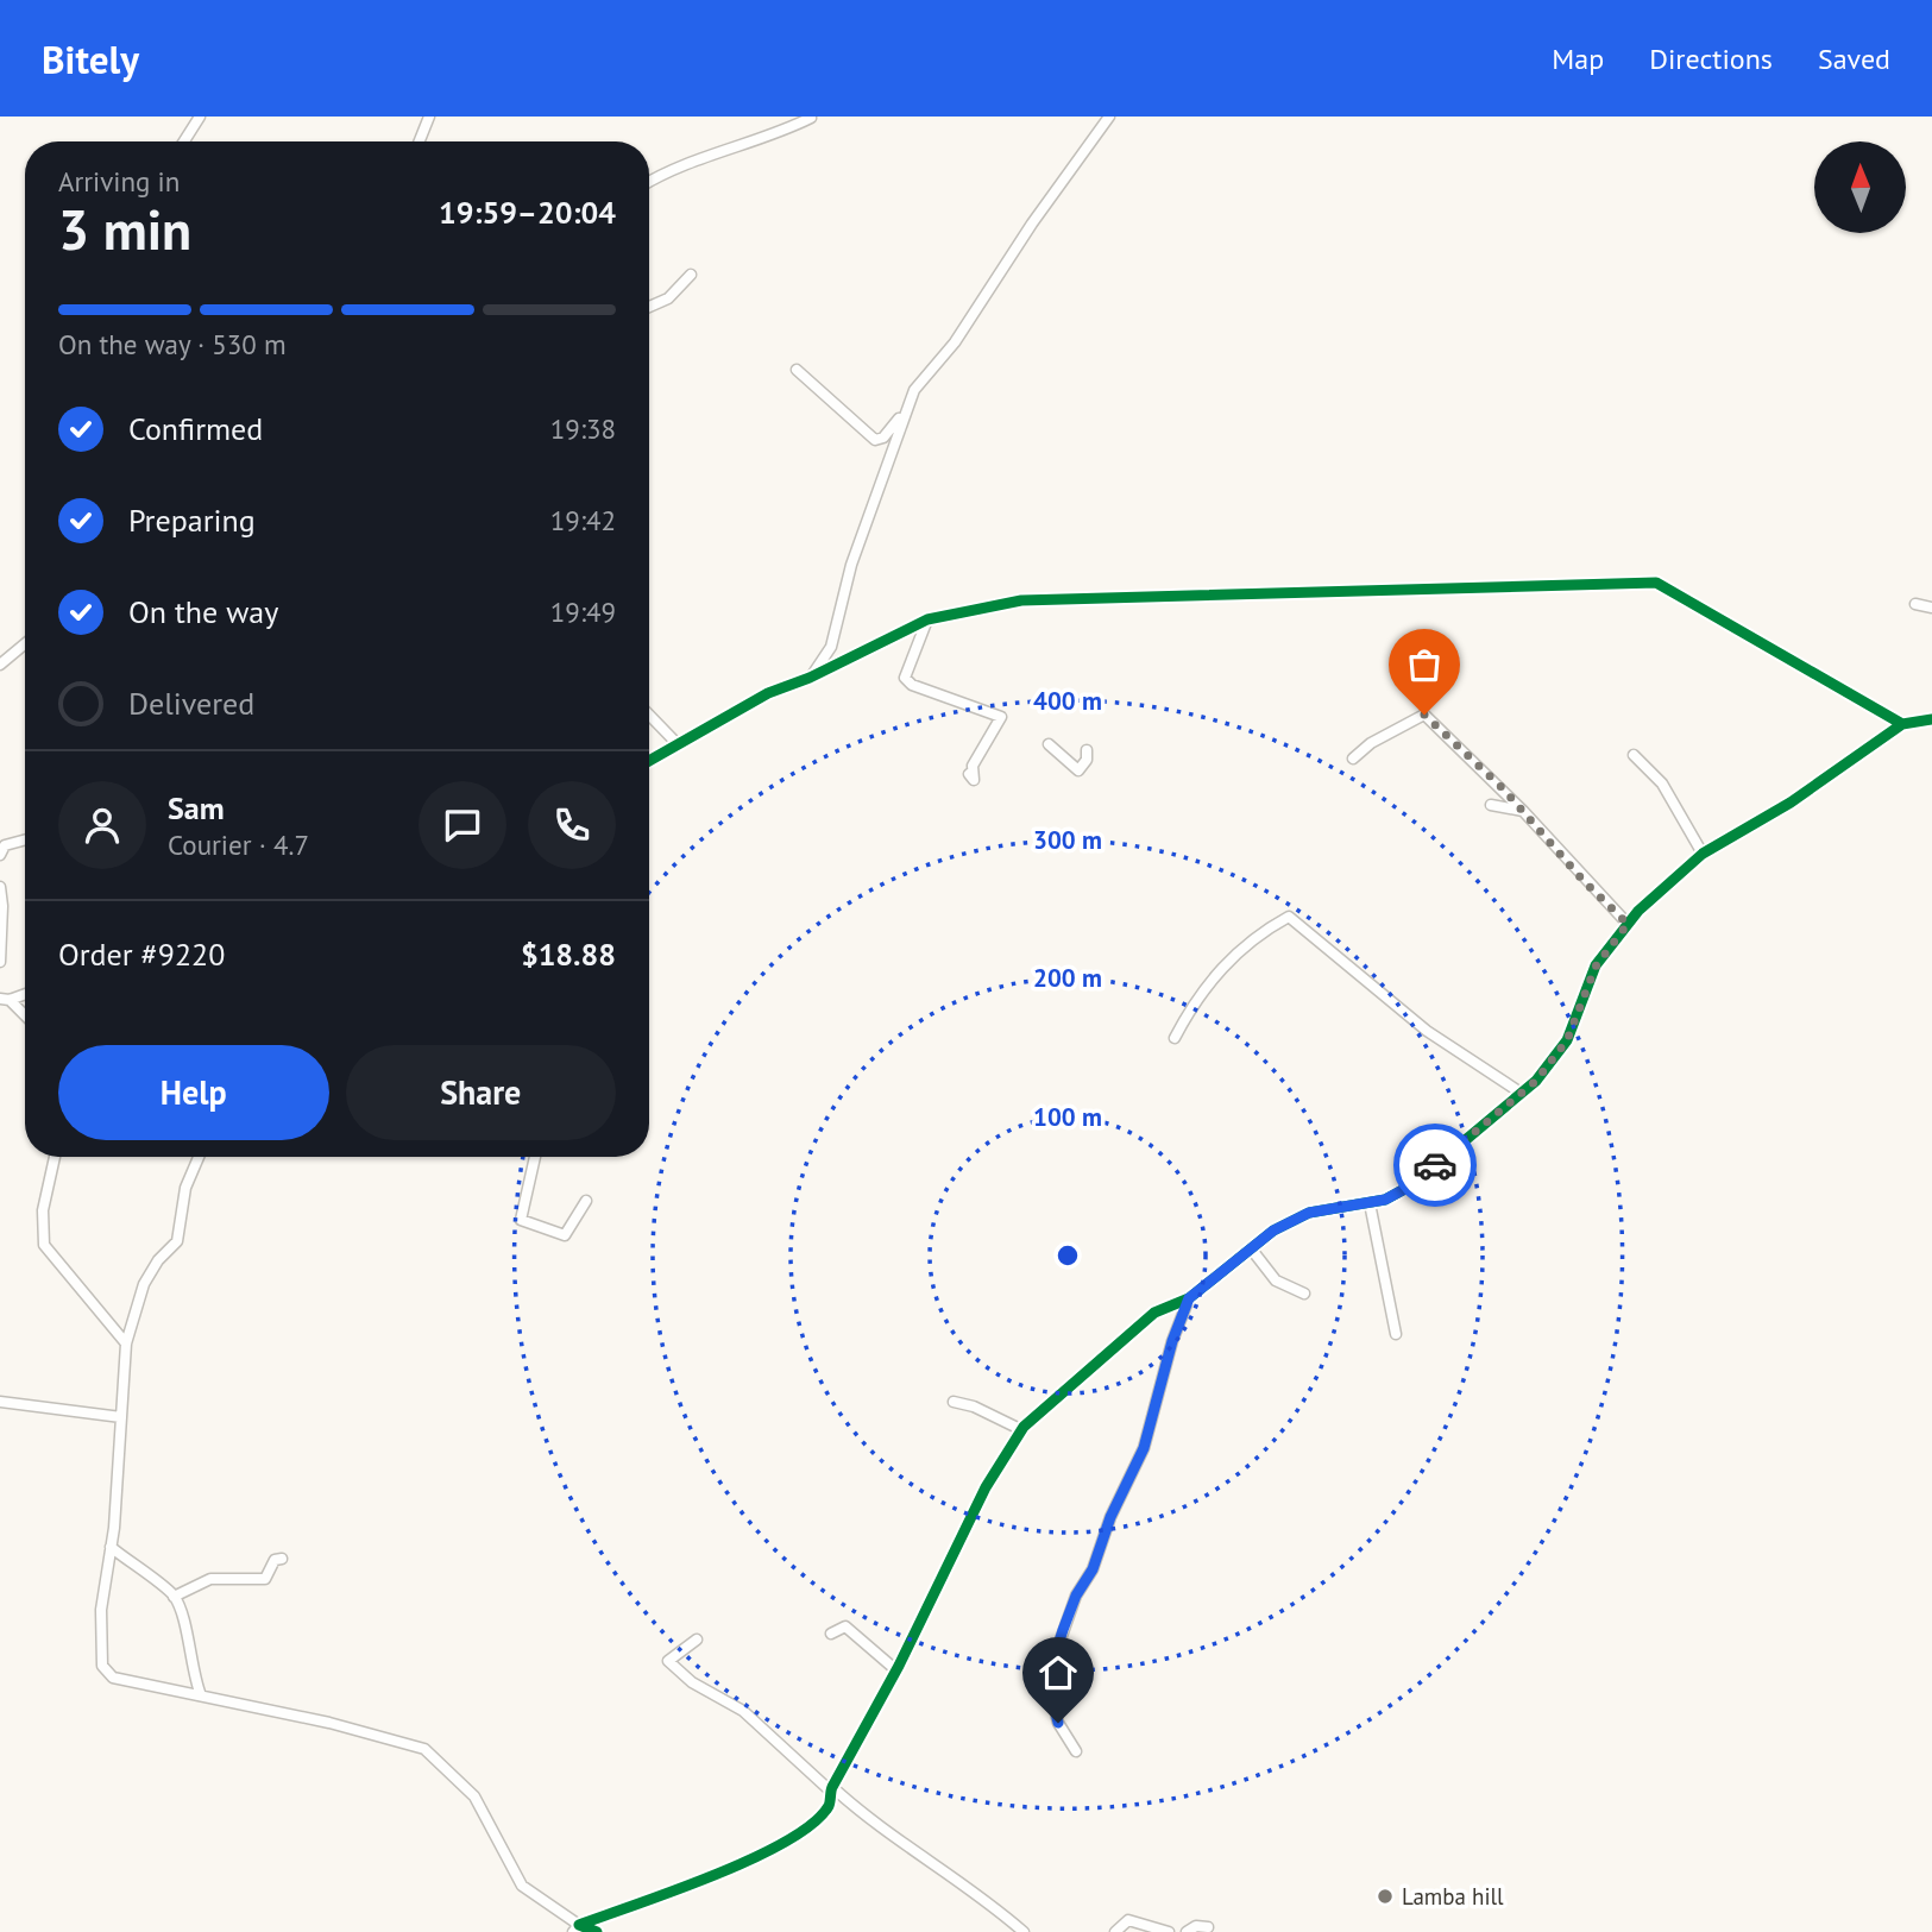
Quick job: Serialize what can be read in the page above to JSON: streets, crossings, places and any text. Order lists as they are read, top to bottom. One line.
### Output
{"places":["Lamba hill"],"north":"top","page":{"header":"Bitely","nav":["Map","Directions","Saved"],"heading":["3 min","Arriving in","19:59–20:04"],"panel":["Sam","Courier · 4.7","Order #9220","$18.88"],"bar":"On the way · 530 m","list":[["Confirmed","19:38"],["Preparing","19:42"],["On the way","19:49"],"Delivered"],"buttons":["Help","Share"]},"rings":["400 m","300 m","200 m","100 m"]}
